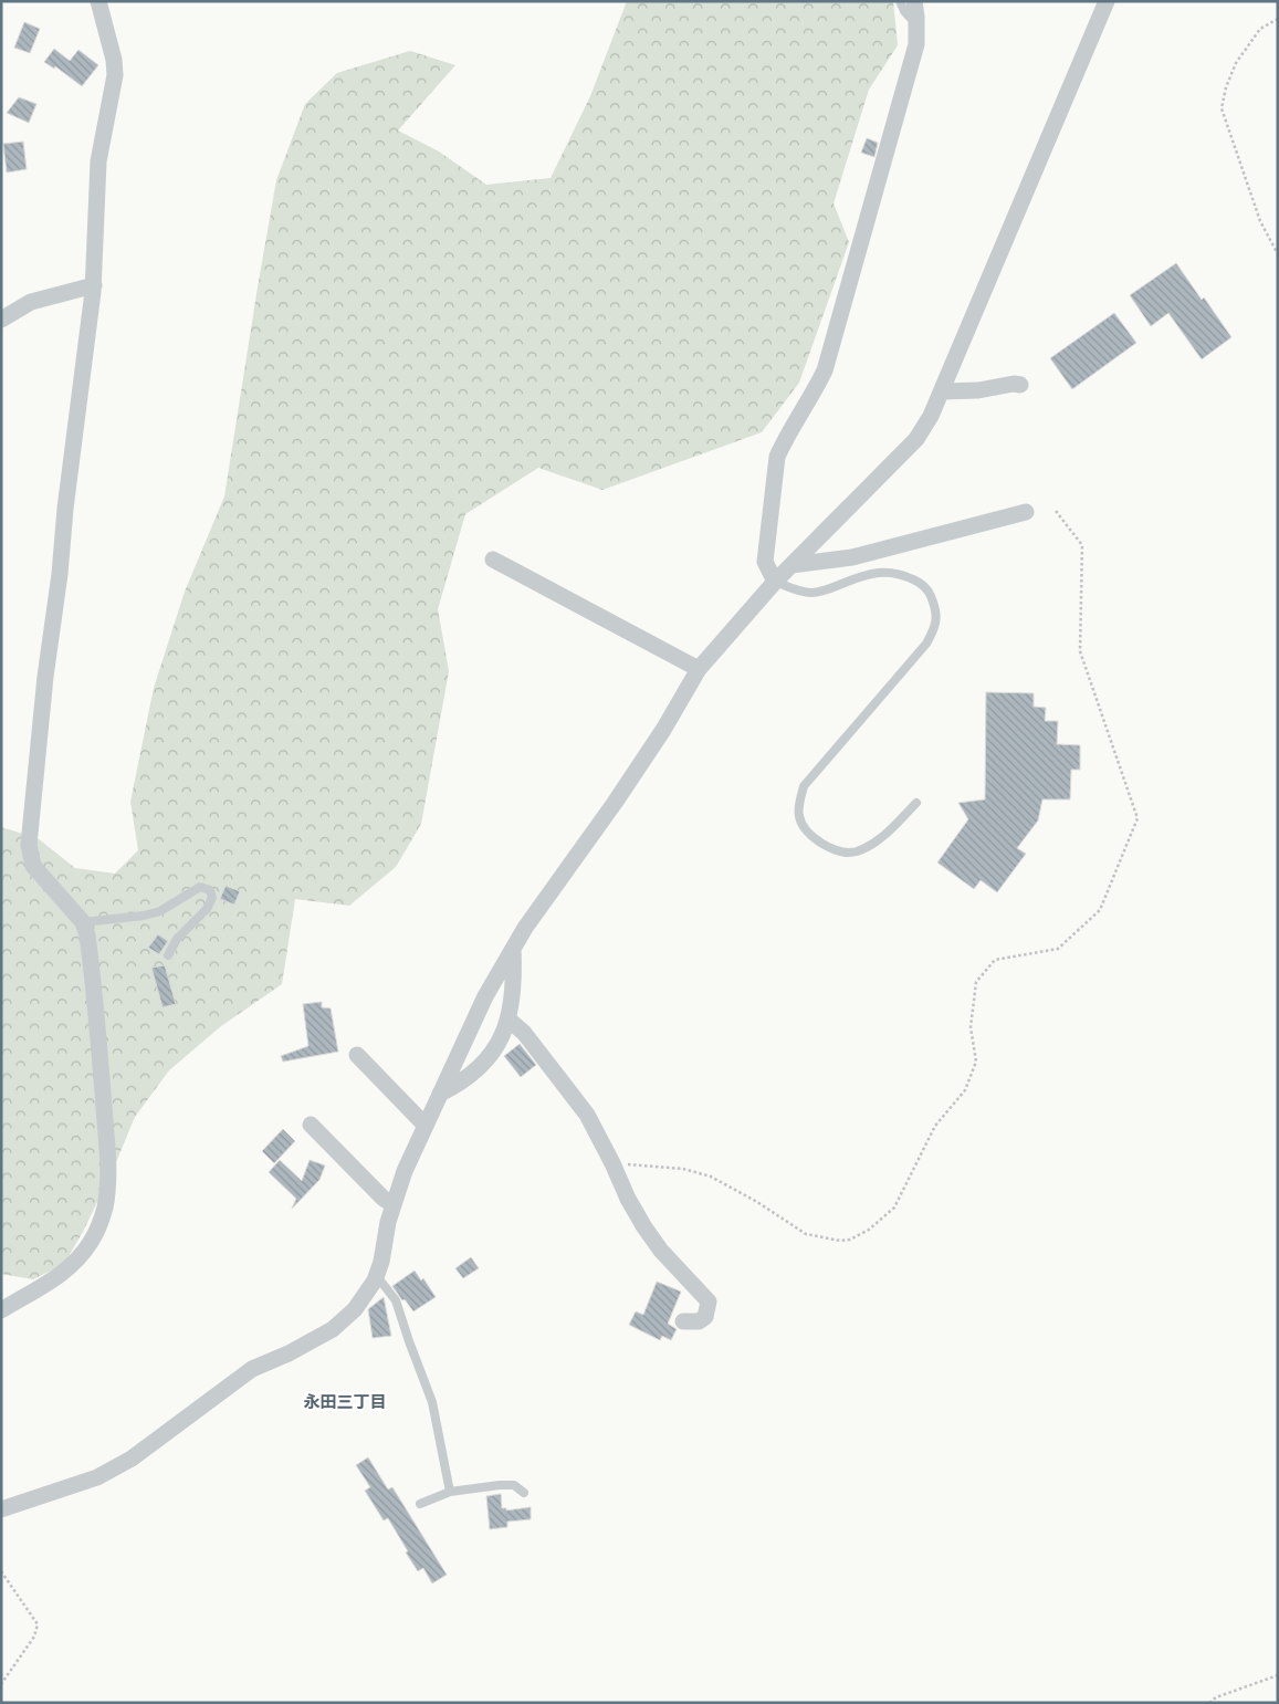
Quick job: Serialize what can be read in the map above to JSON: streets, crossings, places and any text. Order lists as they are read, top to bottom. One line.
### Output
{"districts":["永田三丁目"]}
